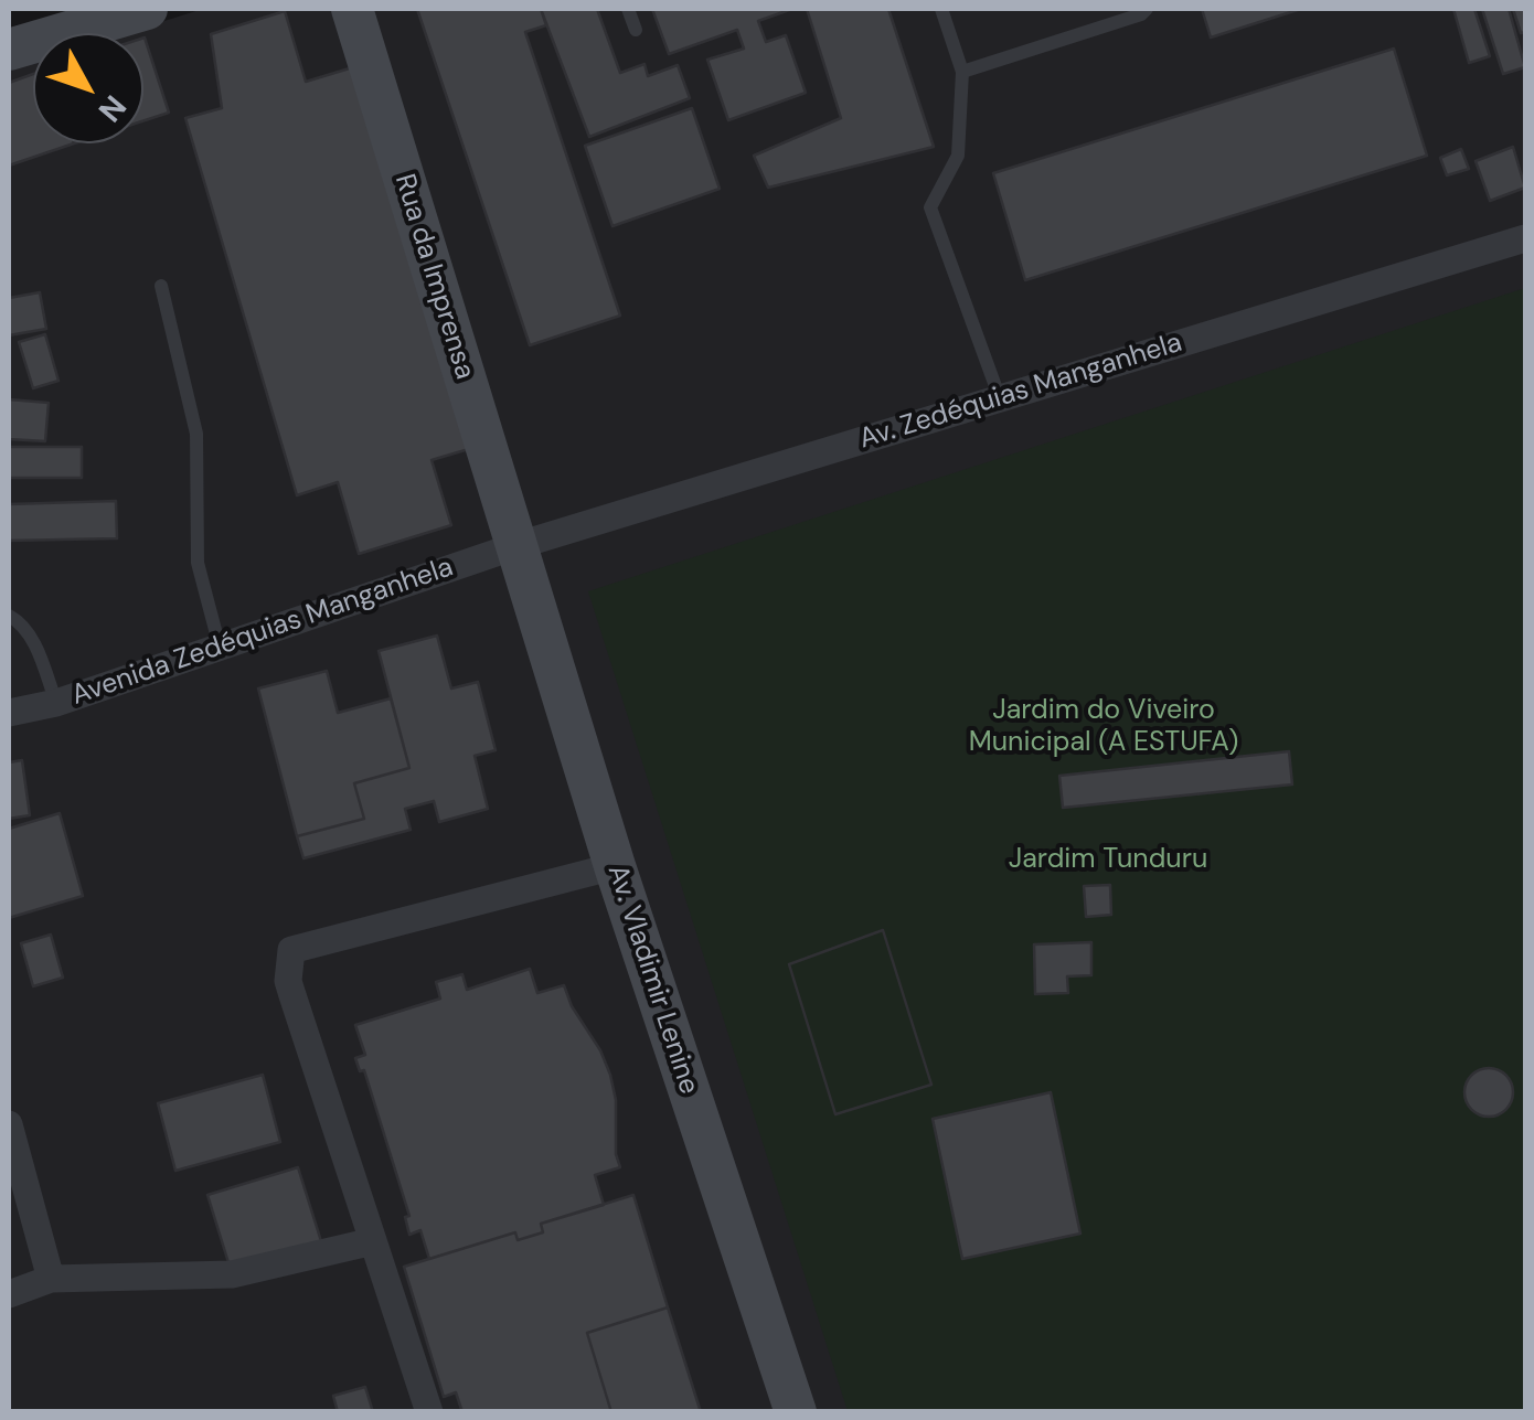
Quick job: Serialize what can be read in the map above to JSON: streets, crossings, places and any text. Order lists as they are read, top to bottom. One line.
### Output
{"streets":{"main road":["Rua da Imprensa","Av. Vladimir Lenine"],"street":["Av. Zedéquias Manganhela","Avenida Zedéquias Manganhela"]},"crossings":[["Rua da Imprensa","Av. Zedéquias Manganhela"],["Rua da Imprensa","Avenida Zedéquias Manganhela"],["Rua da Imprensa","Av. Vladimir Lenine"],["Av. Zedéquias Manganhela","Avenida Zedéquias Manganhela"],["Av. Zedéquias Manganhela","Av. Vladimir Lenine"],["Avenida Zedéquias Manganhela","Av. Vladimir Lenine"]],"parks":["Jardim do Viveiro Municipal (A ESTUFA)","Jardim Tunduru"],"north":"bottom right"}
